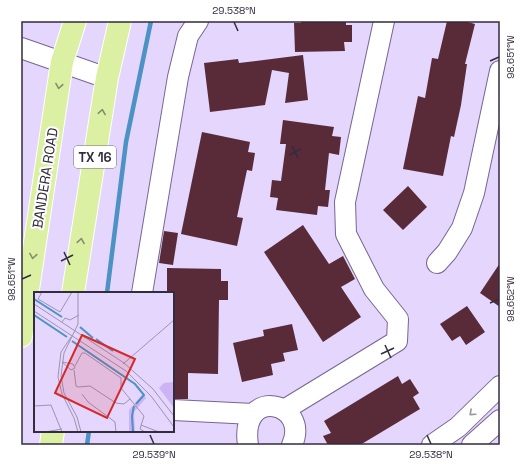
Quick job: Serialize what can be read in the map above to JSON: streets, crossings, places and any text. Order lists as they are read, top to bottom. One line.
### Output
{"streets":{"main road":["TX 16","BANDERA ROAD"]},"coordinates":["29.538°N","98.651°W","98.652°W","29.539°N"]}
